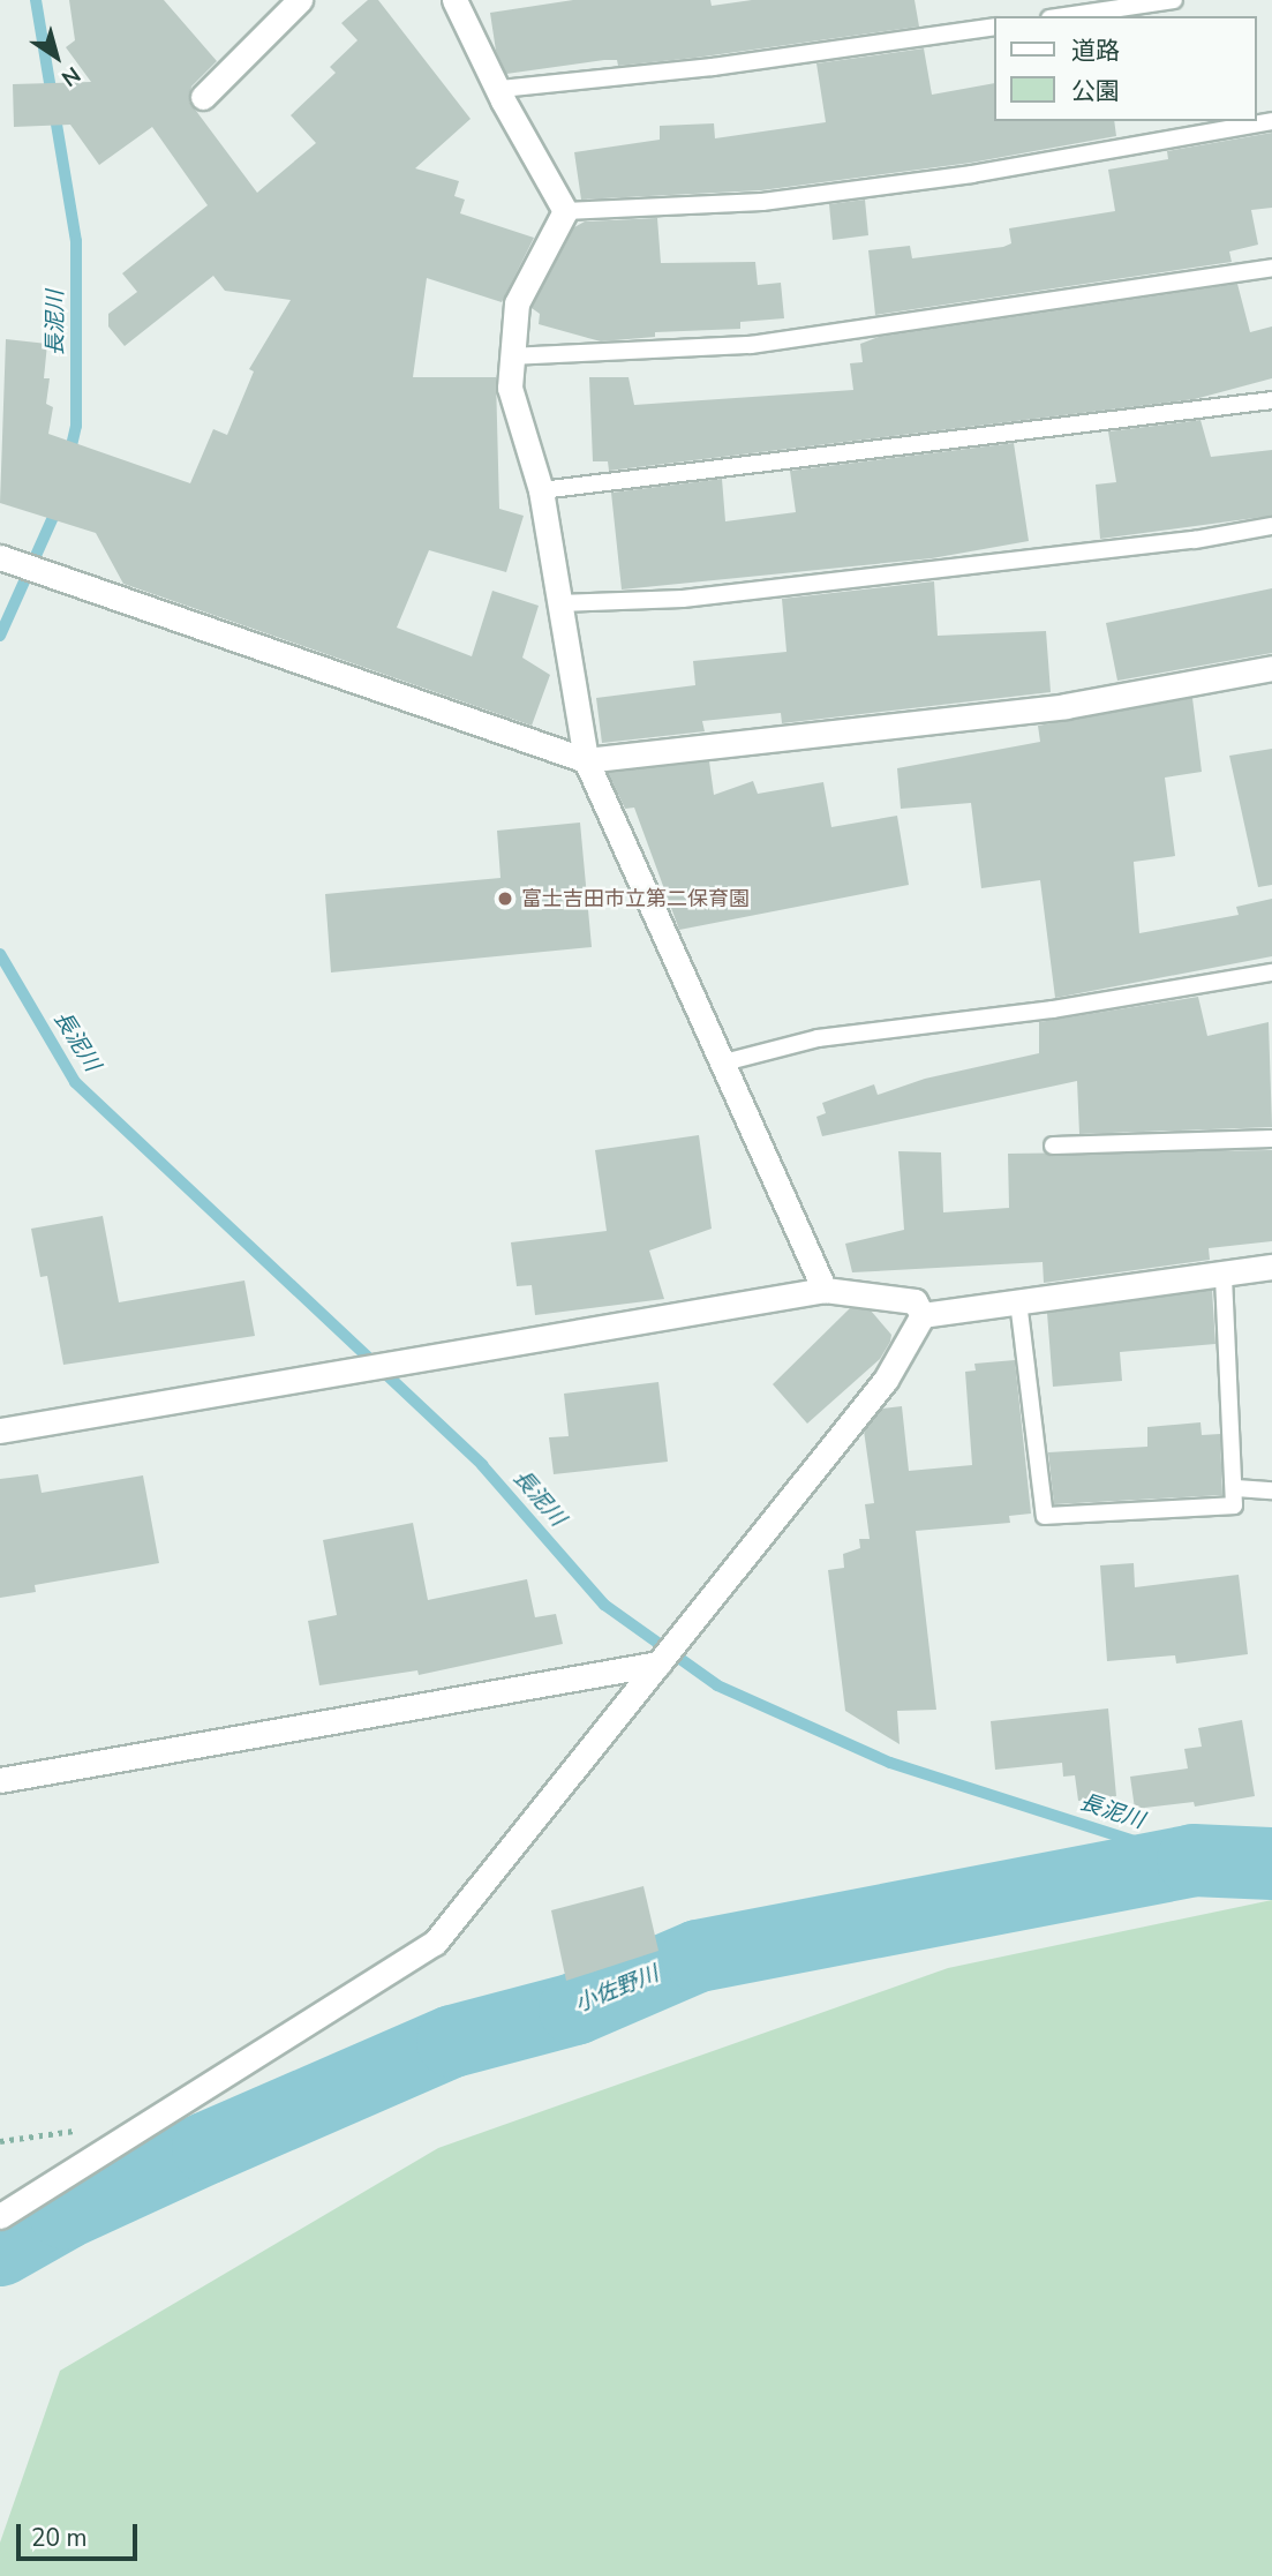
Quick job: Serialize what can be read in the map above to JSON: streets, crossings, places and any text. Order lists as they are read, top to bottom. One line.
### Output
{"water":["長泥川","小佐野川"],"places":["富士吉田市立第二保育園"],"legend":["道路","公園"],"scale_bar":"20 m","north":"bottom right"}
